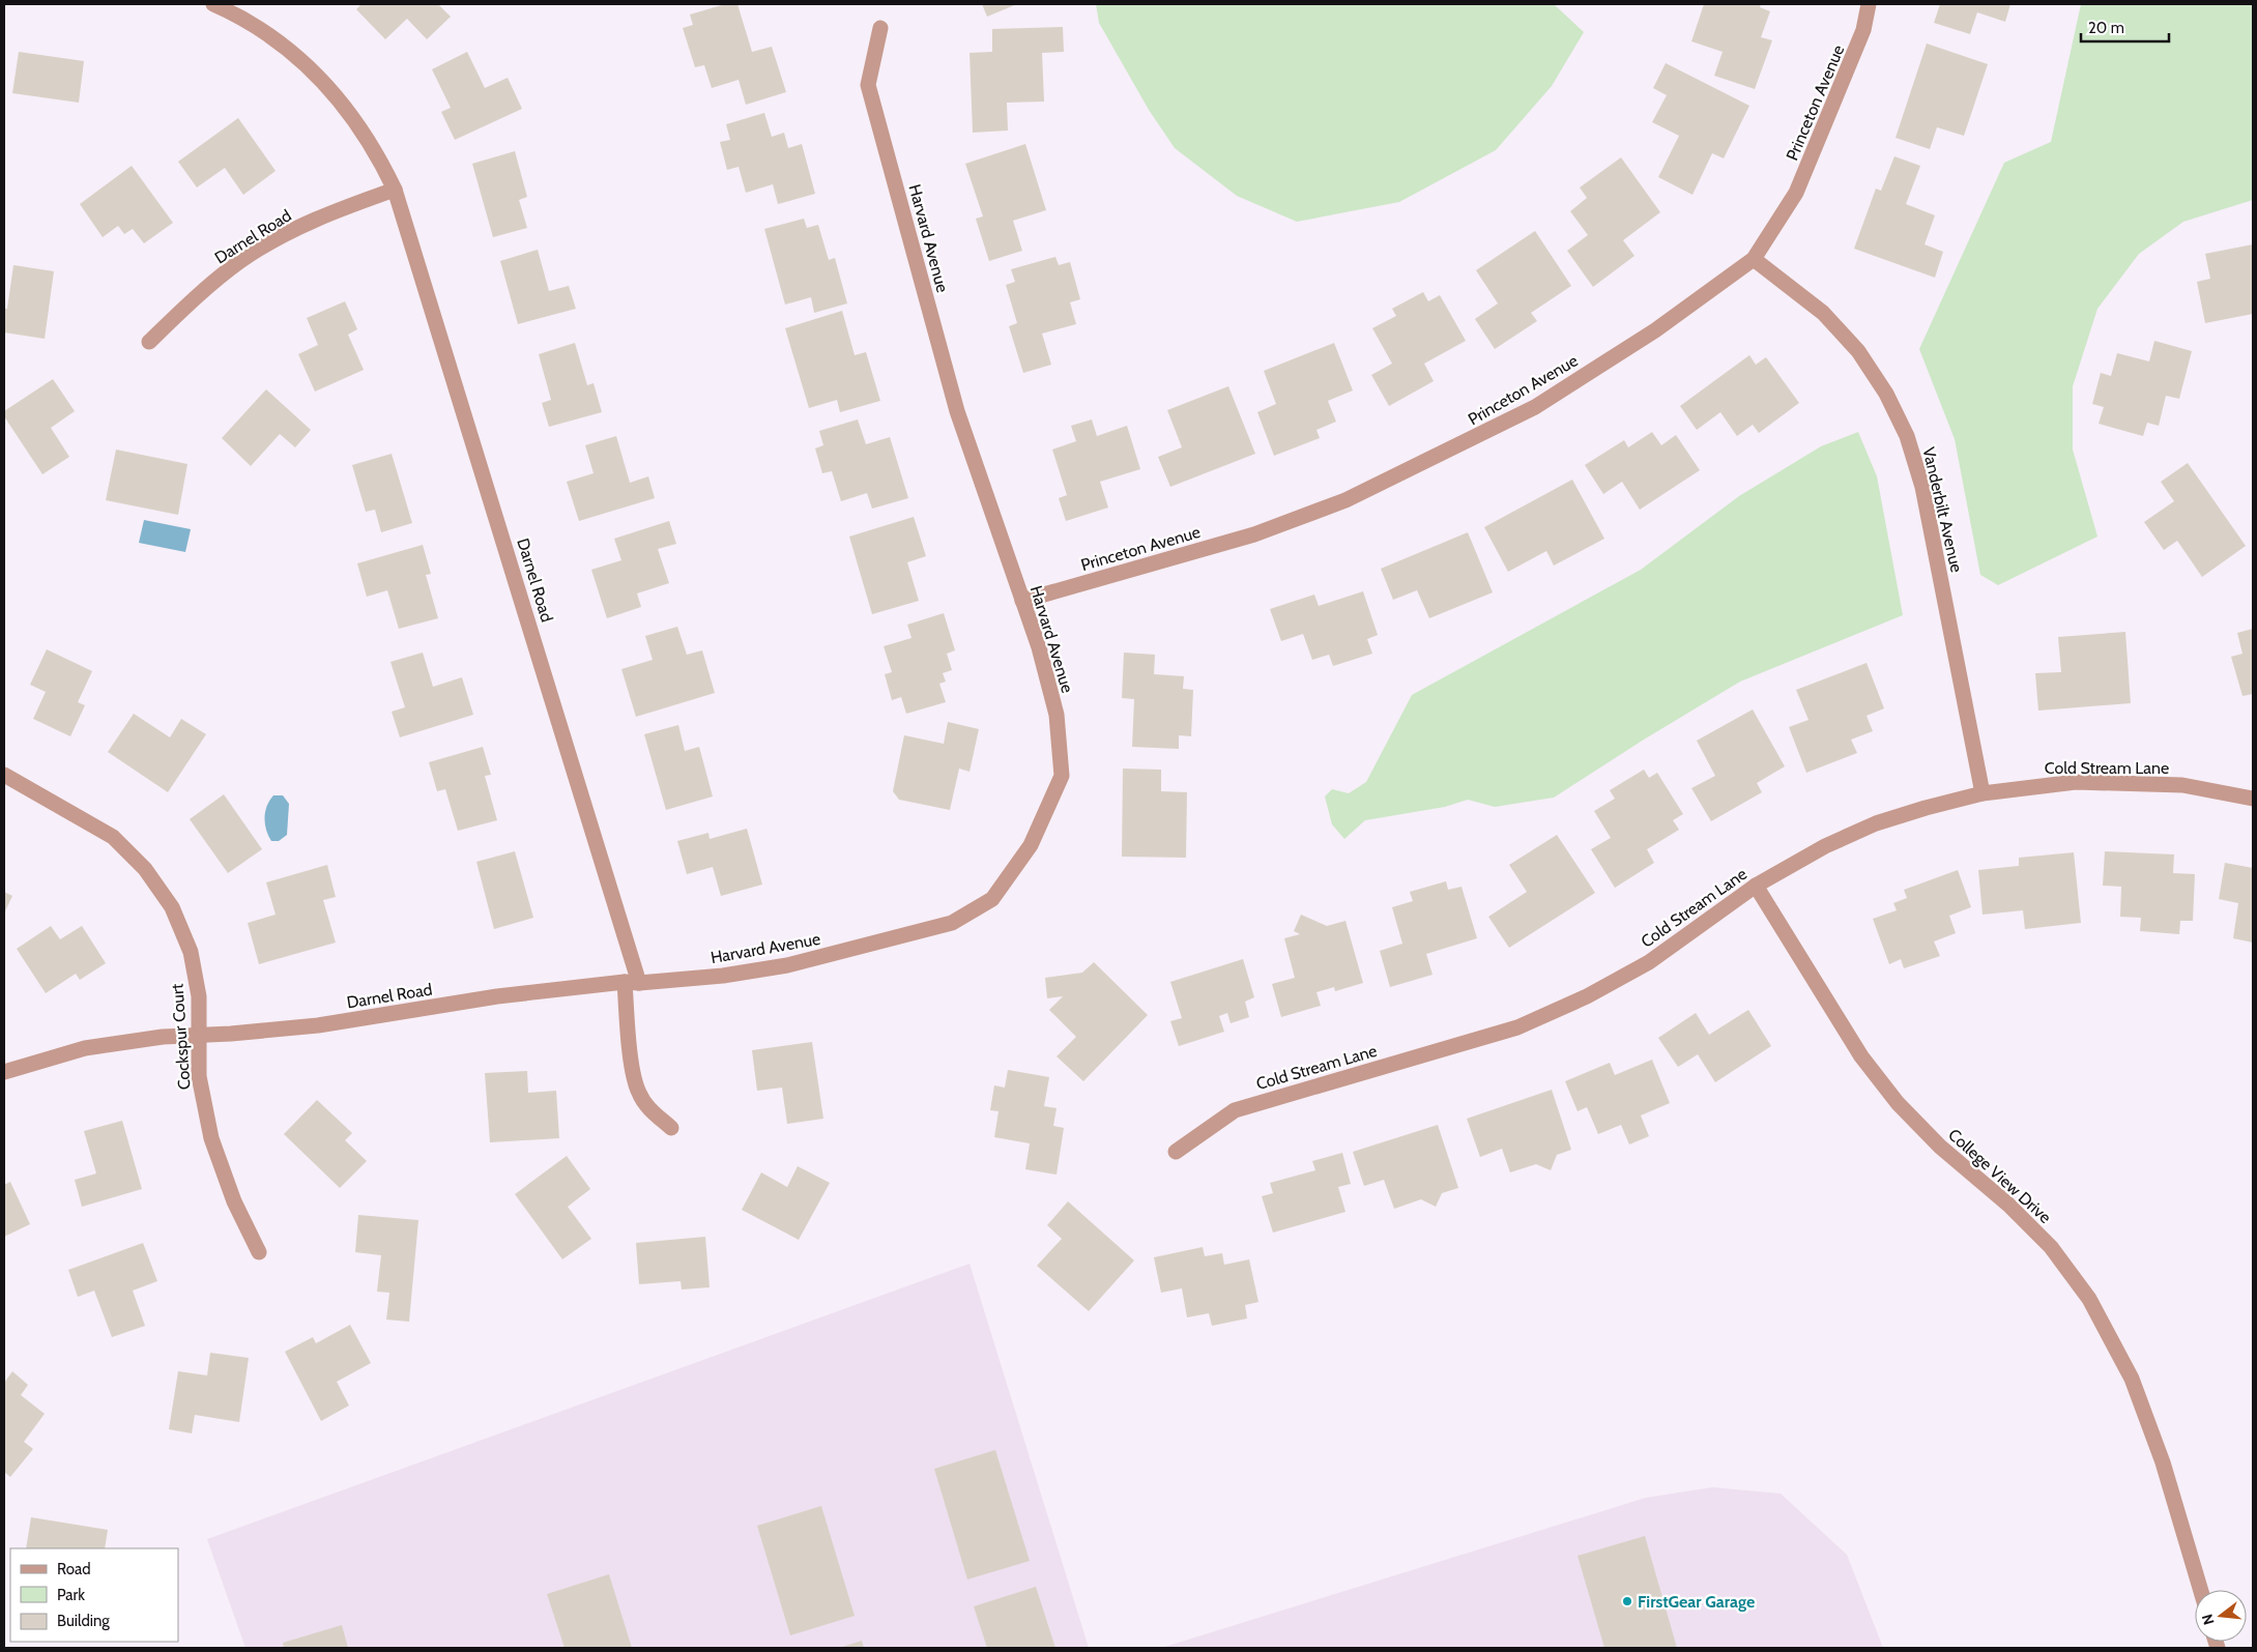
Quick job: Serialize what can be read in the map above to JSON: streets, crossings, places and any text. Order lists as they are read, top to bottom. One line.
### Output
{"streets":{"street":["Princeton Avenue","Darnel Road","Harvard Avenue","Vanderbilt Avenue","Cold Stream Lane","Cockspur Court","College View Drive"]},"crossings":[["Princeton Avenue","Harvard Avenue"],["Princeton Avenue","Vanderbilt Avenue"],["Darnel Road","Harvard Avenue"],["Darnel Road","Cockspur Court"],["Vanderbilt Avenue","Cold Stream Lane"],["Cold Stream Lane","College View Drive"]],"places":["FirstGear Garage"],"legend":["Road","Park","Building"],"scale_bar":"20 m","north":"left"}
